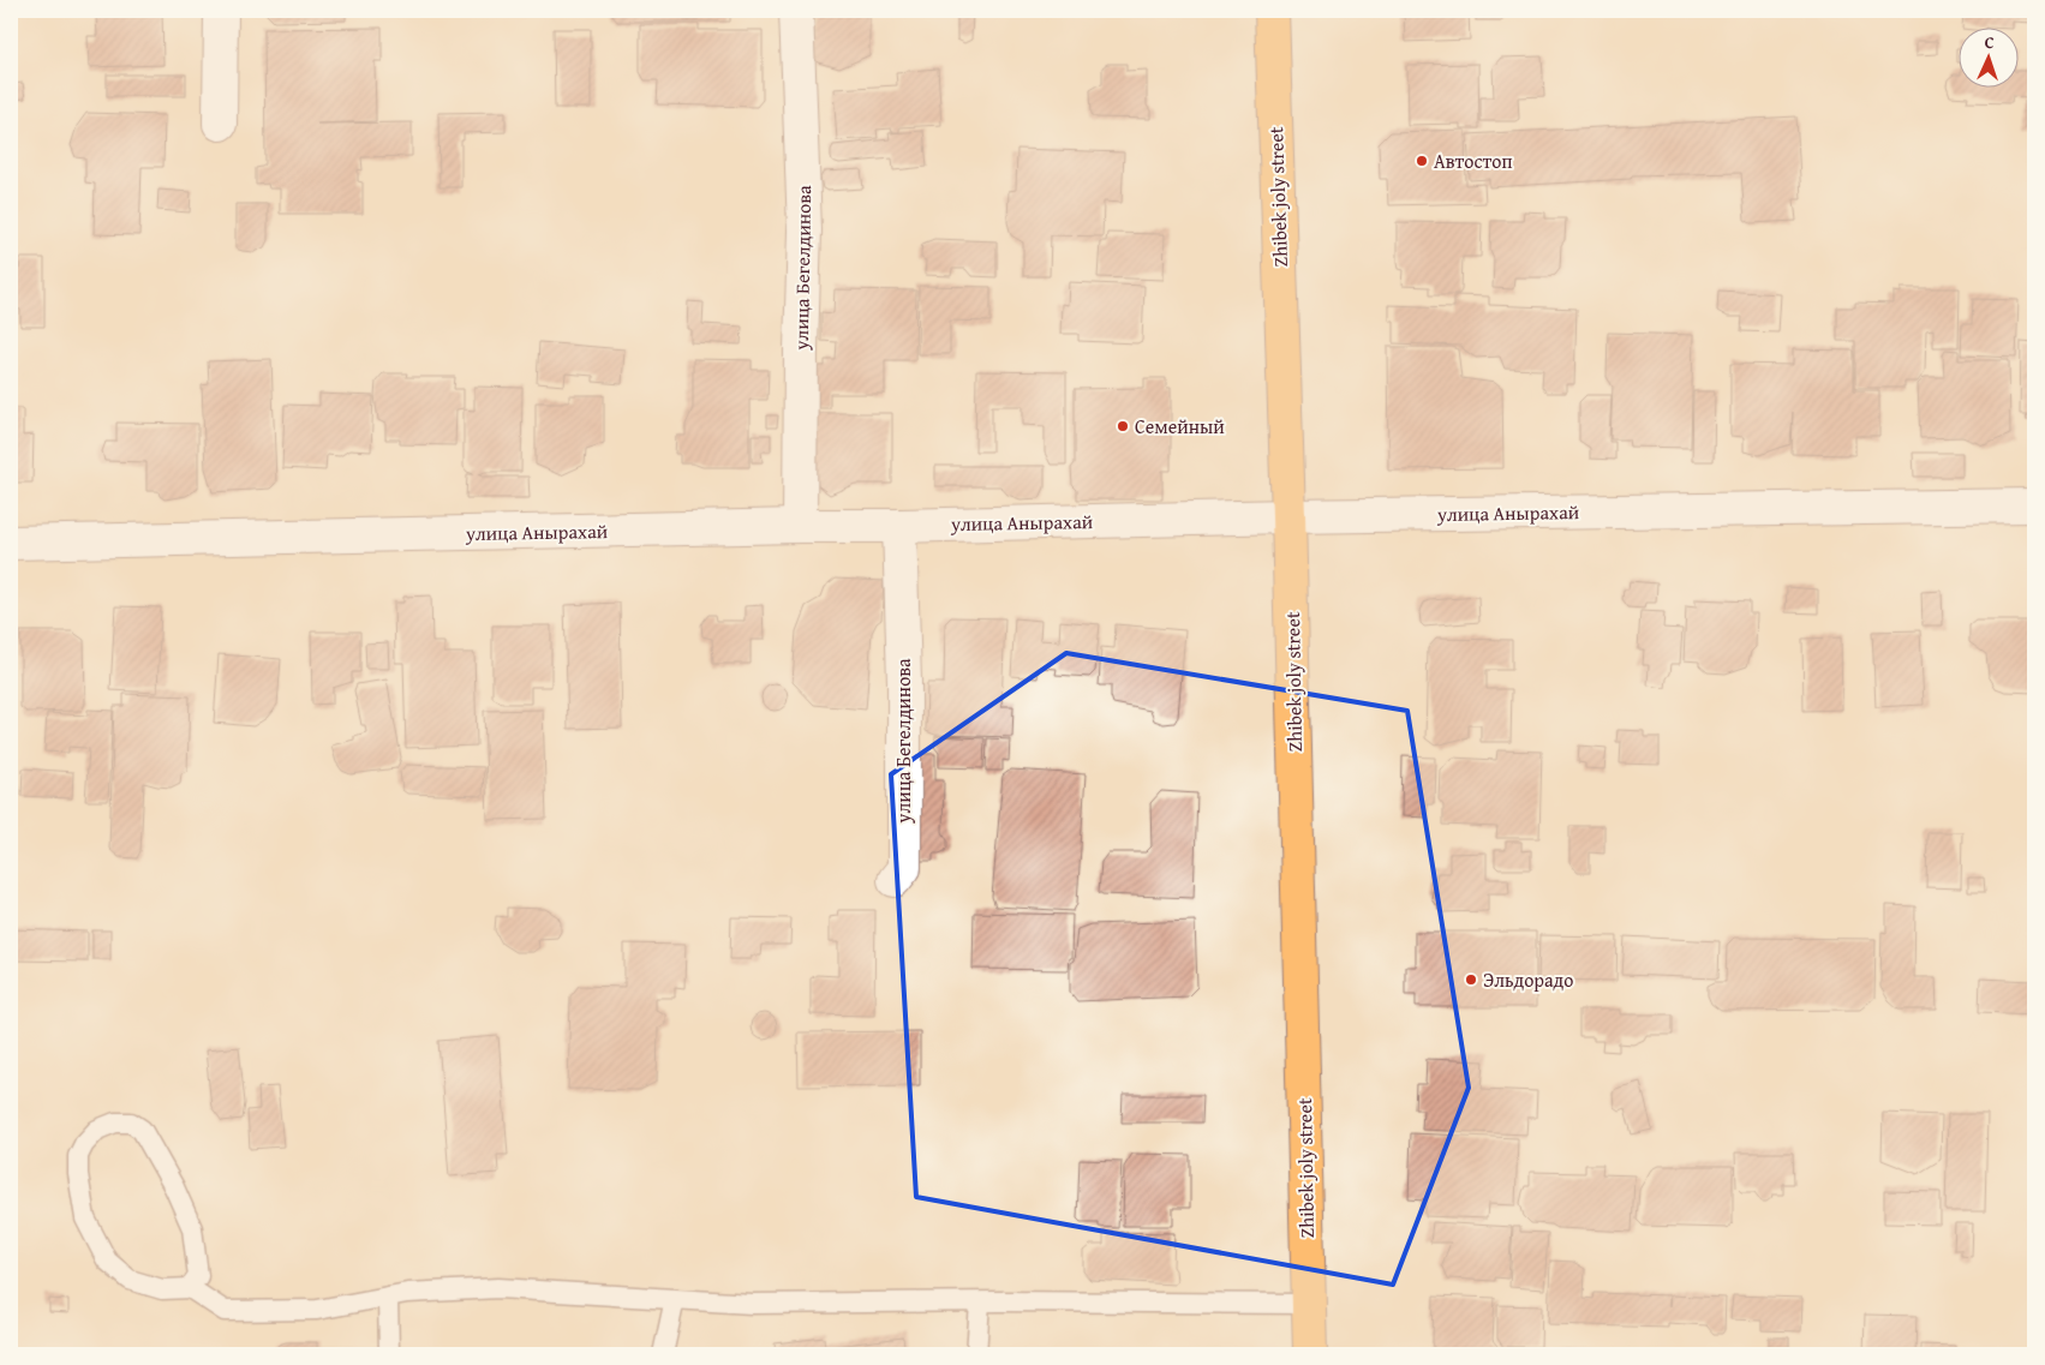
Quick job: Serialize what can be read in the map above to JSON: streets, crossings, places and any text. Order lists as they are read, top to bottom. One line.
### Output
{"streets":{"highway":["Zhibek joly street"],"street":["улица Бегелдинова","улица Анырахай"]},"crossings":[["Zhibek joly street","улица Анырахай"],["улица Бегелдинова","улица Анырахай"]],"places":["Автостоп","Семейный","Эльдорадо"],"north":"top"}
